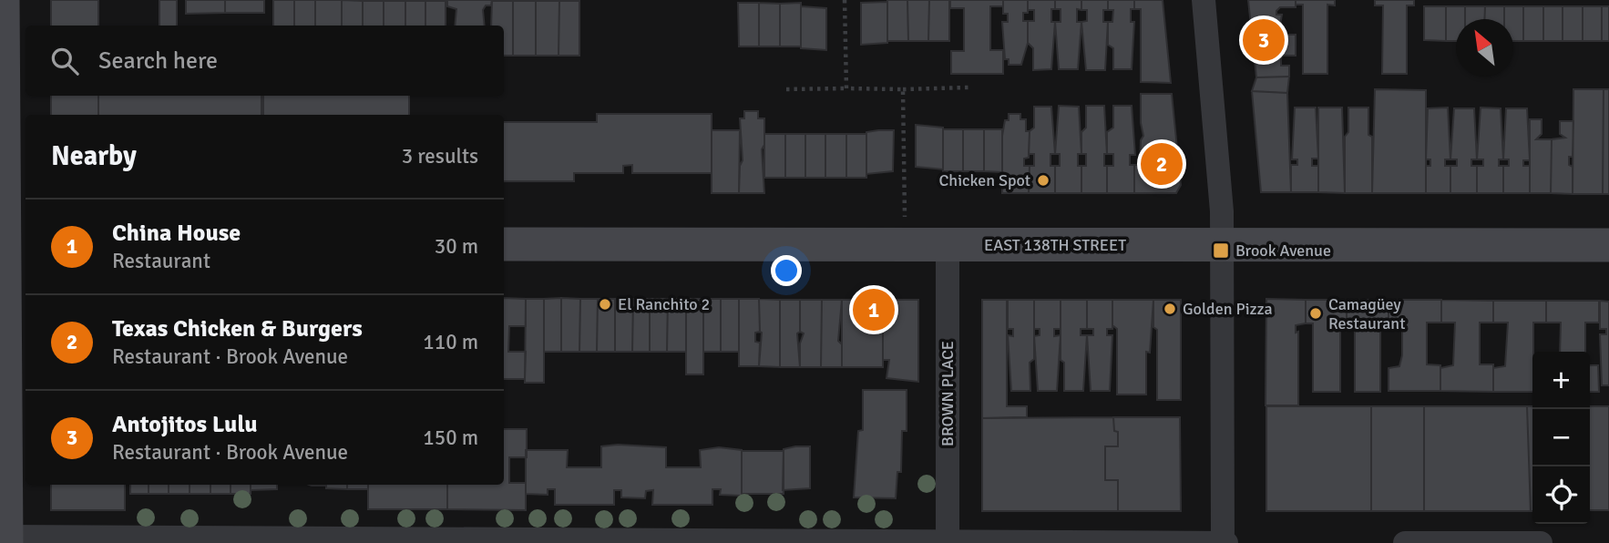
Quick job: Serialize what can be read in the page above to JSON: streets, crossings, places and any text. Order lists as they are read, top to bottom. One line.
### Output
{"streets":{"main road":["EAST 138TH STREET"],"street":["BROWN PLACE"]},"crossings":[["EAST 138TH STREET","BROWN PLACE"]],"places":{"other":["Chicken Spot","El Ranchito 2","Golden Pizza","Camagüey Restaurant"],"transit":["Brook Avenue"]},"north":"top left","page":{"pins":["3","2","1"],"search":"Search here","heading":["Nearby","3 results"],"list":[{"mark":"1","name":"China House","note":"Restaurant","value":"30 m"},{"mark":"2","name":"Texas Chicken & Burgers","note":"Restaurant · Brook Avenue","value":"110 m"},{"mark":"3","name":"Antojitos Lulu","note":"Restaurant · Brook Avenue","value":"150 m"}],"map_buttons":["+","−"]}}
